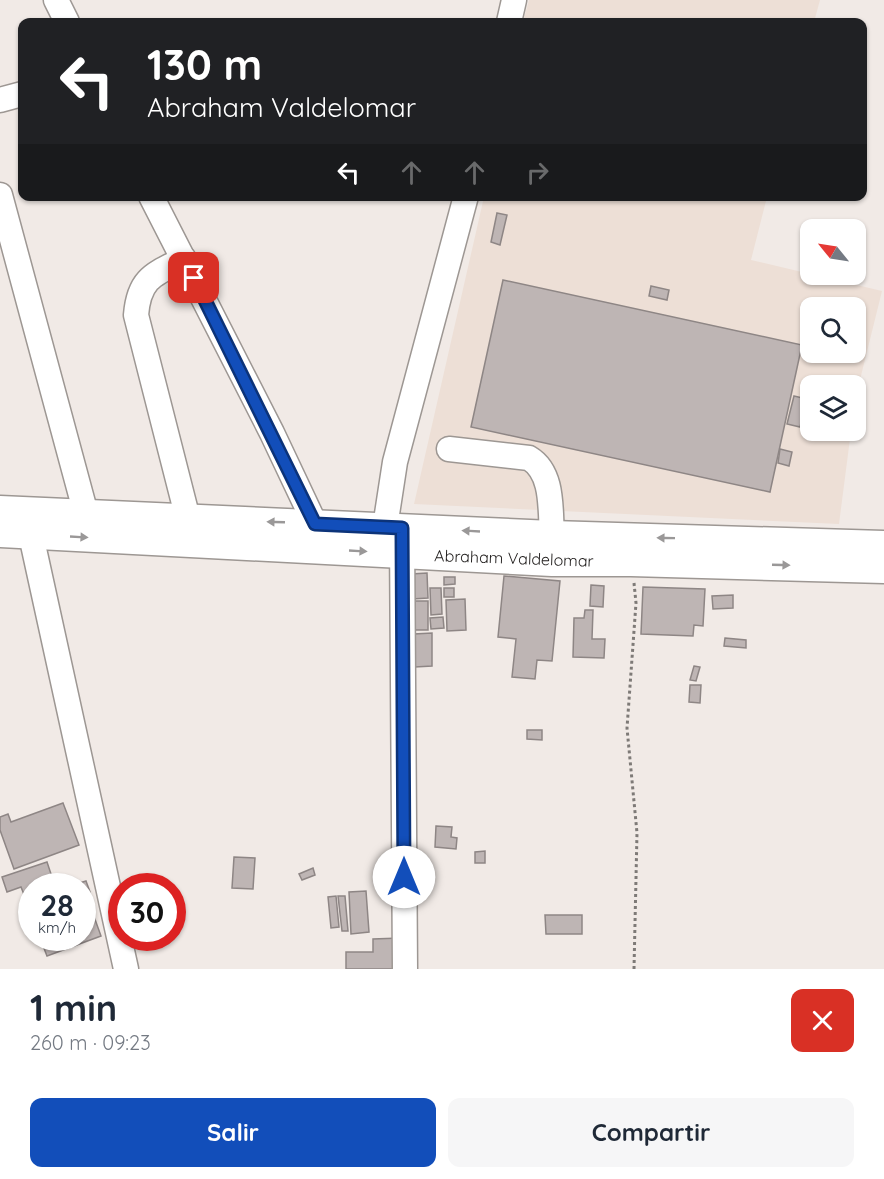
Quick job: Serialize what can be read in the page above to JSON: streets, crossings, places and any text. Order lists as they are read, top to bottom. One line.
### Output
{"streets":{"main road":["Abraham Valdelomar"]},"north":"top left","page":{"turn":["130 m","Abraham Valdelomar"],"speed":"28 km/h","limit":"30","heading":["1 min","260 m · 09:23"],"buttons":["Salir","Compartir"]}}
